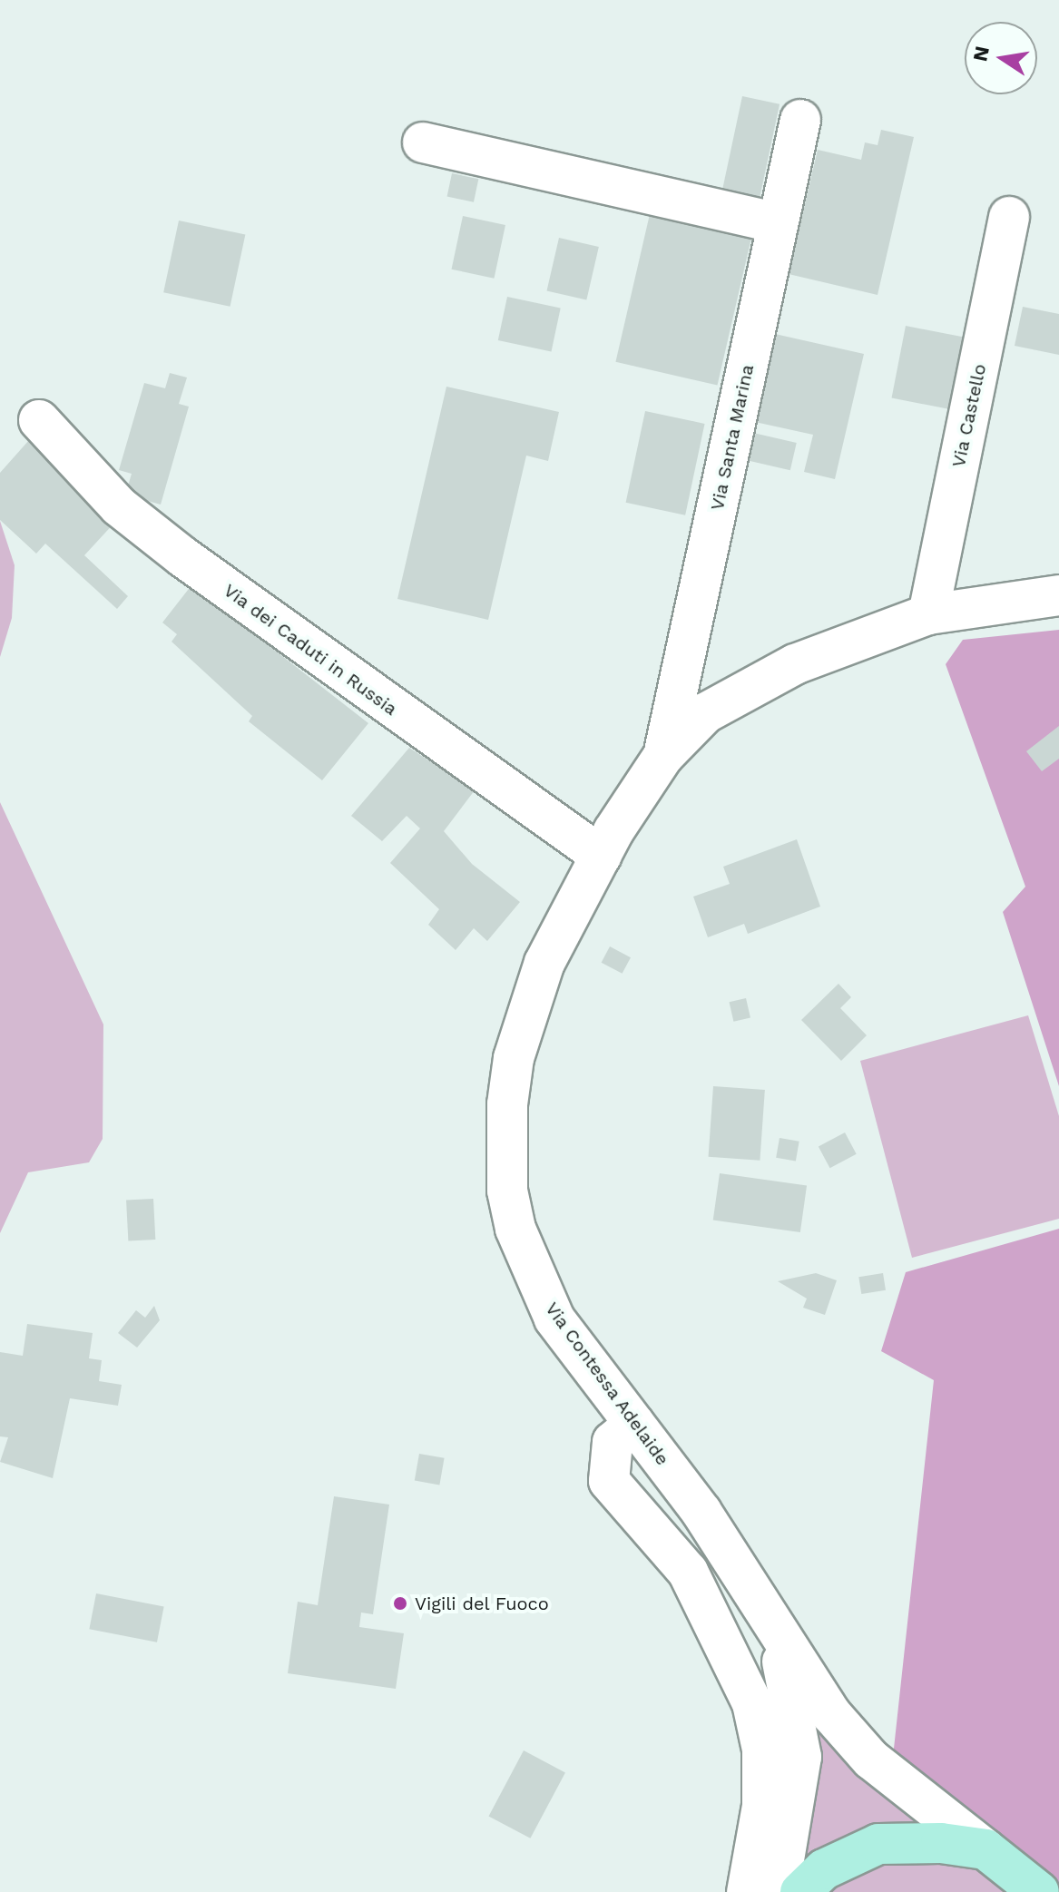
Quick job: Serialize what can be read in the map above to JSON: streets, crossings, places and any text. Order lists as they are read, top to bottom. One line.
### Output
{"streets":{"street":["Via Castello","Via Santa Marina","Via dei Caduti in Russia","Via Contessa Adelaide"]},"crossings":[["Via Castello","Via Contessa Adelaide"],["Via Santa Marina","Via Contessa Adelaide"],["Via dei Caduti in Russia","Via Contessa Adelaide"]],"places":["Vigili del Fuoco"],"north":"left"}
